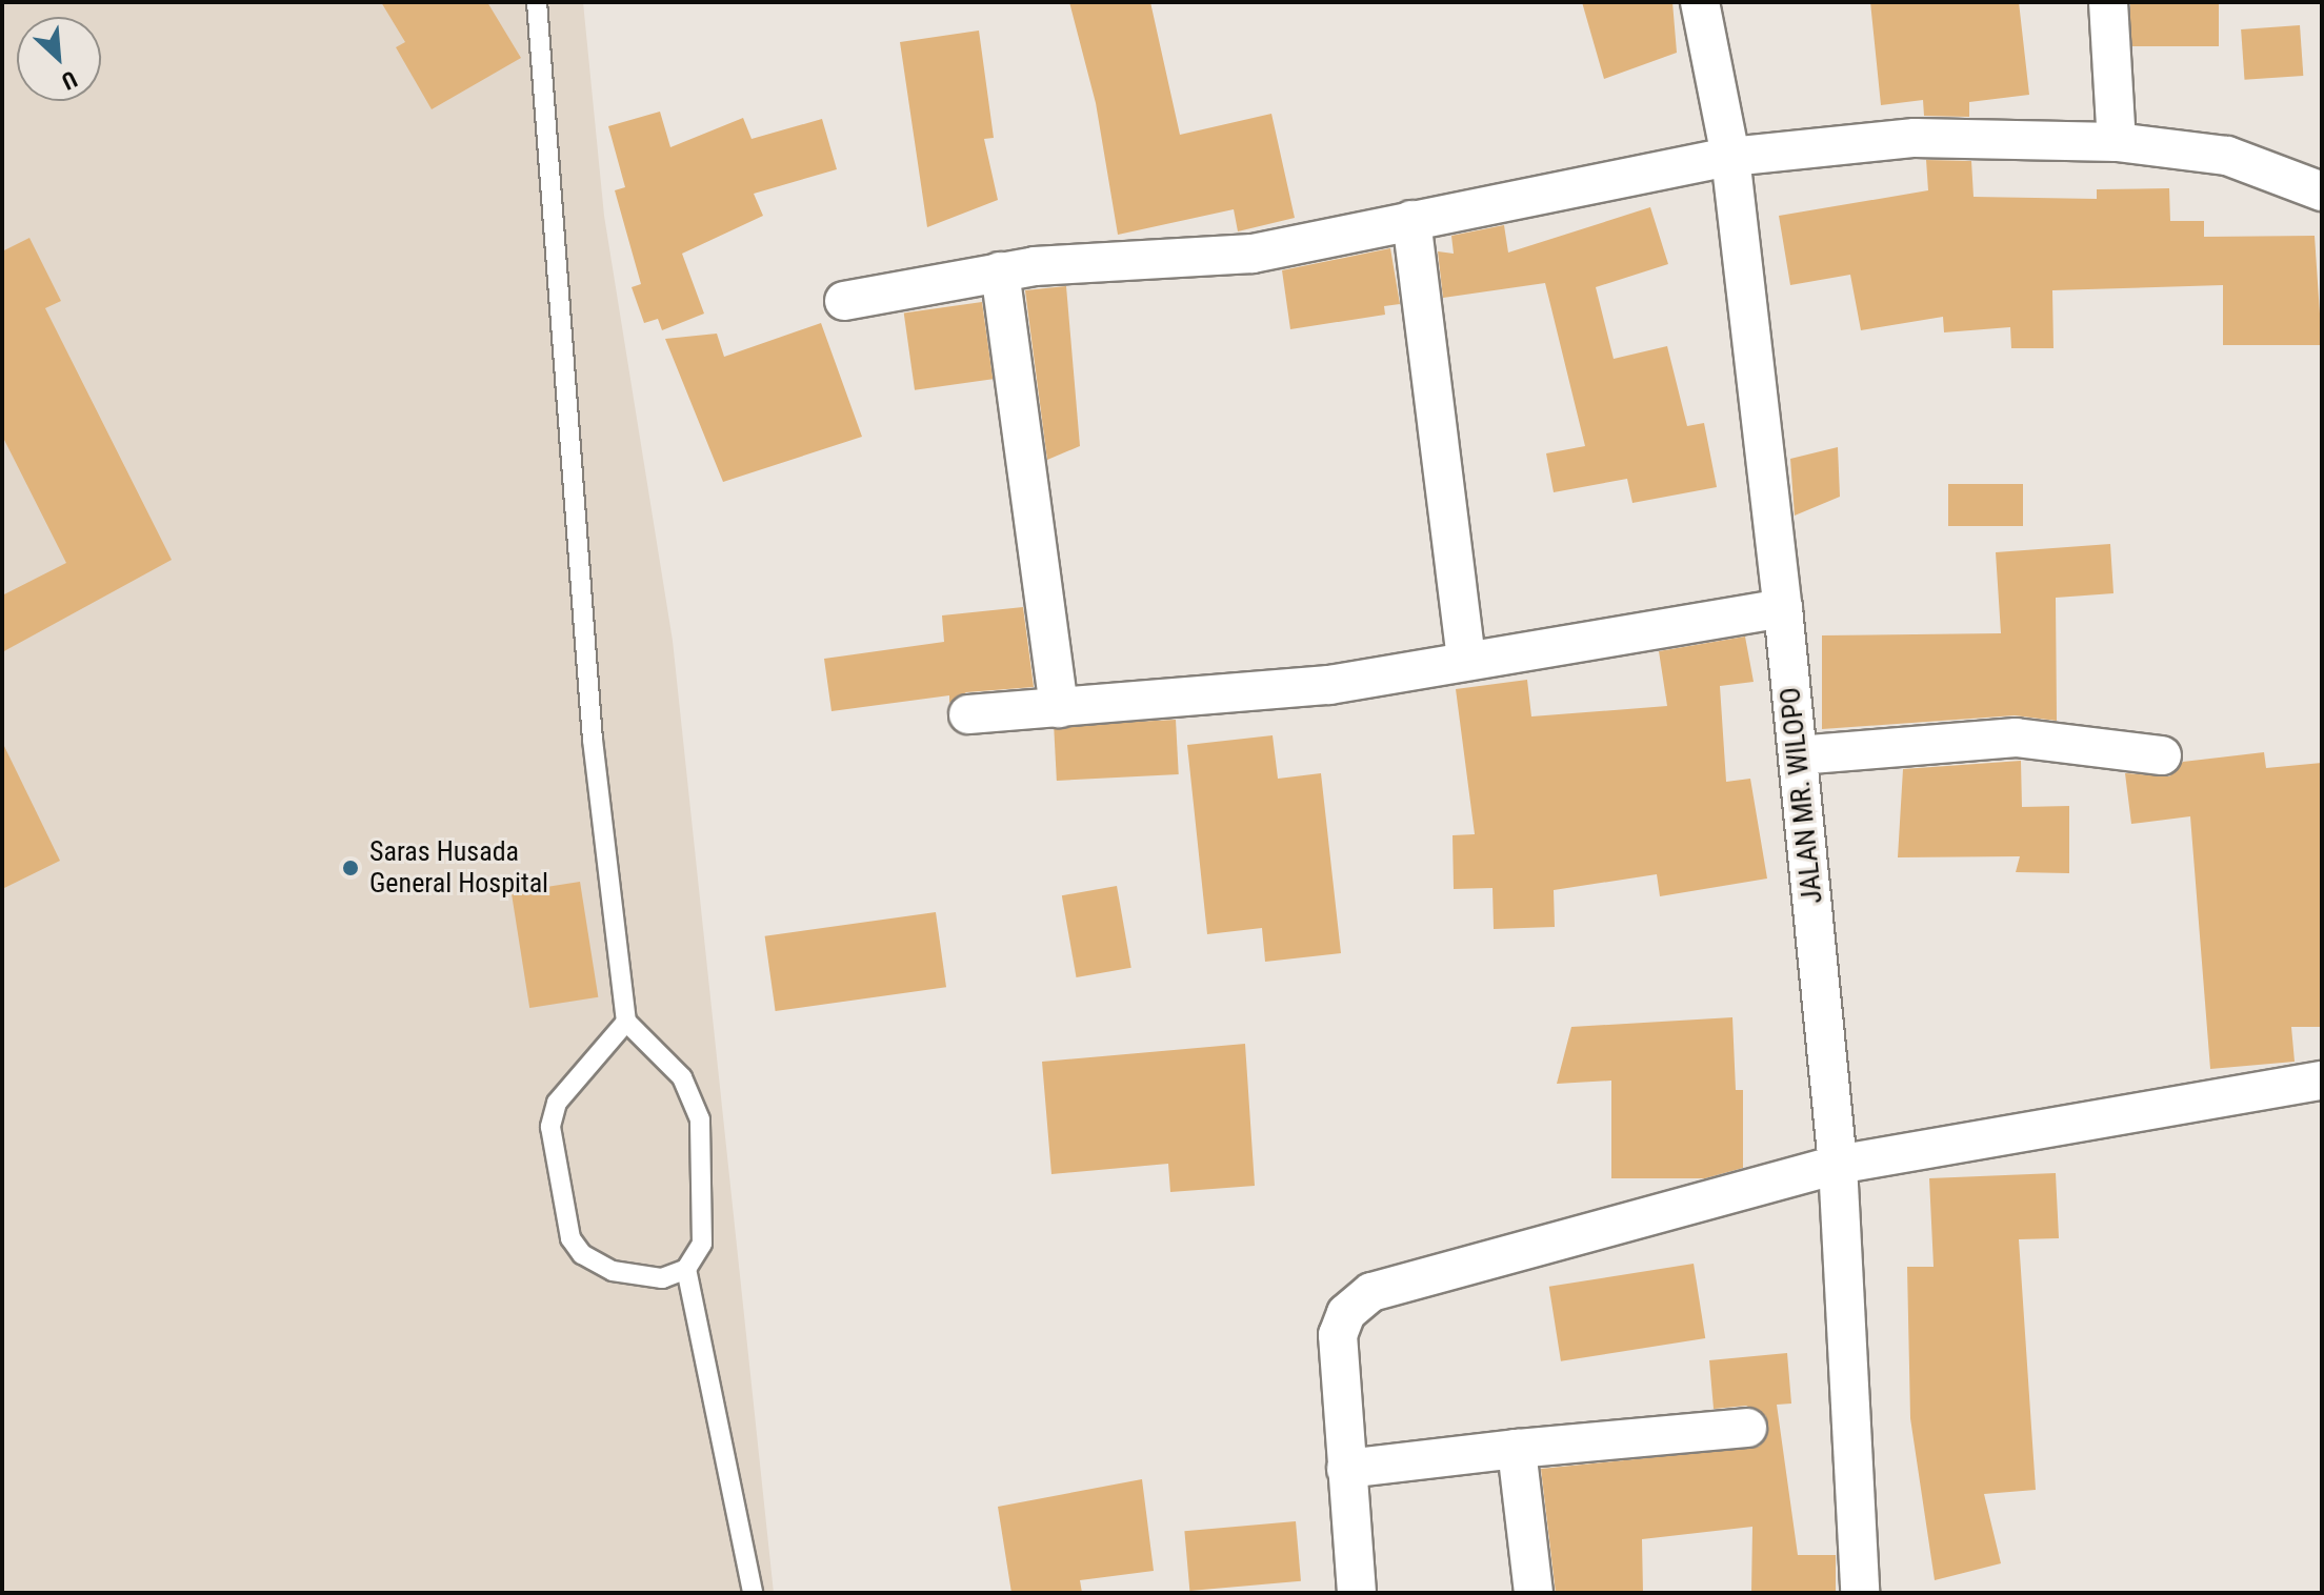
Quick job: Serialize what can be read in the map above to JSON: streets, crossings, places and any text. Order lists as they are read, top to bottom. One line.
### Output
{"streets":{"street":["JALAN MR. WILOPO"]},"places":["Saras Husada General Hospital"],"north":"bottom right"}
